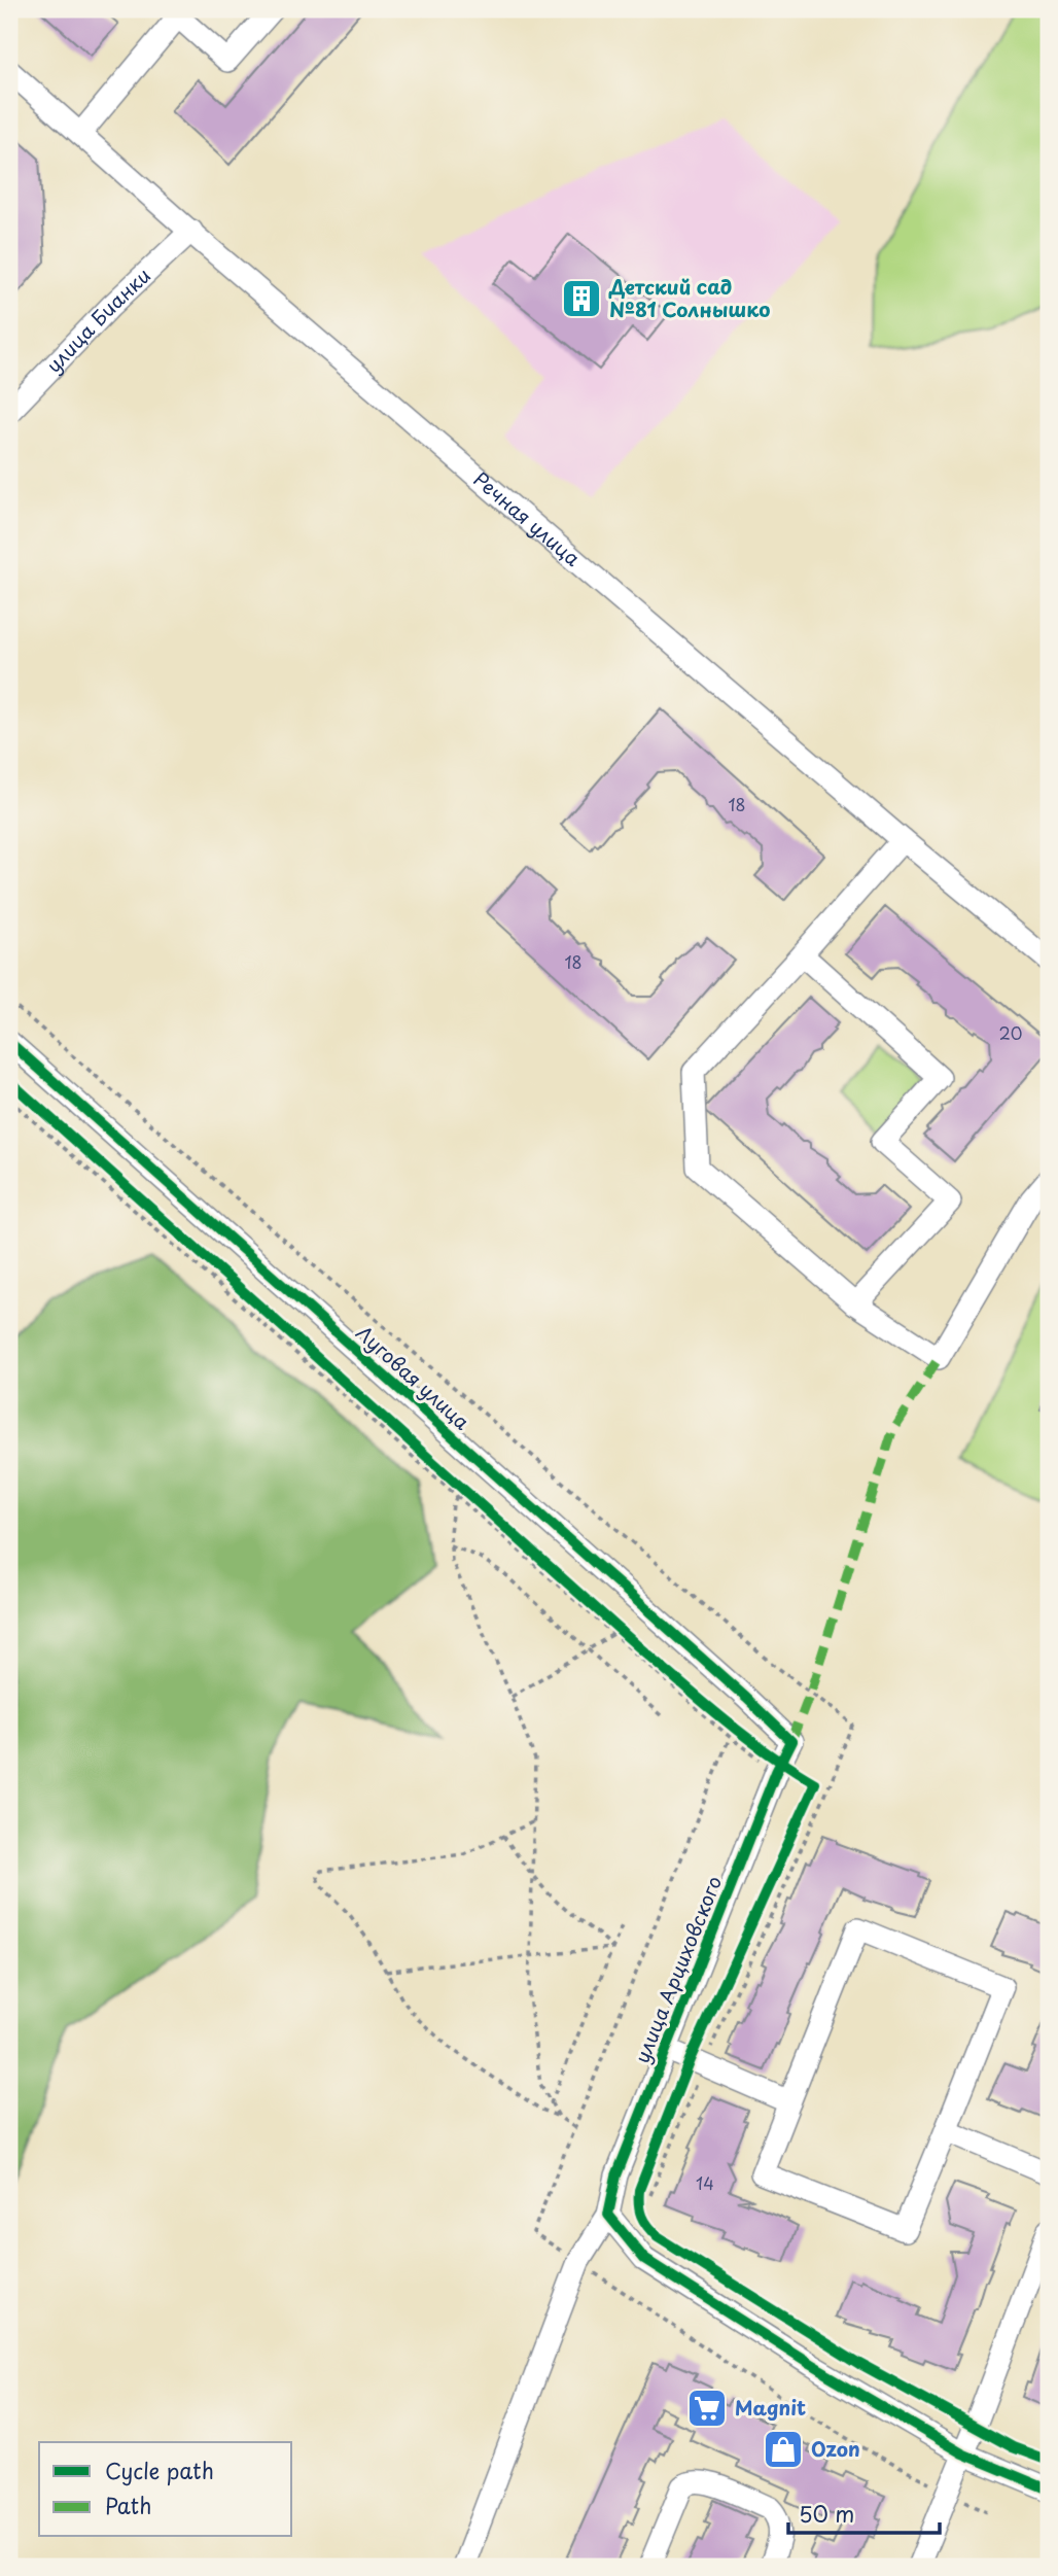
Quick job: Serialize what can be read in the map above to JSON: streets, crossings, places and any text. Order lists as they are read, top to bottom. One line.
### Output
{"streets":{"street":["улица Бианки","Речная улица","Луговая улица","улица Арциховского"]},"crossings":[["улица Бианки","Речная улица"],["Луговая улица","улица Арциховского"]],"places":{"building":["Детский сад №81 Солнышко"],"supermarket":["Magnit"],"shop":["Ozon"]},"house_numbers":["18","18","20","14"],"legend":["Cycle path","Path"],"scale_bar":"50 m"}
